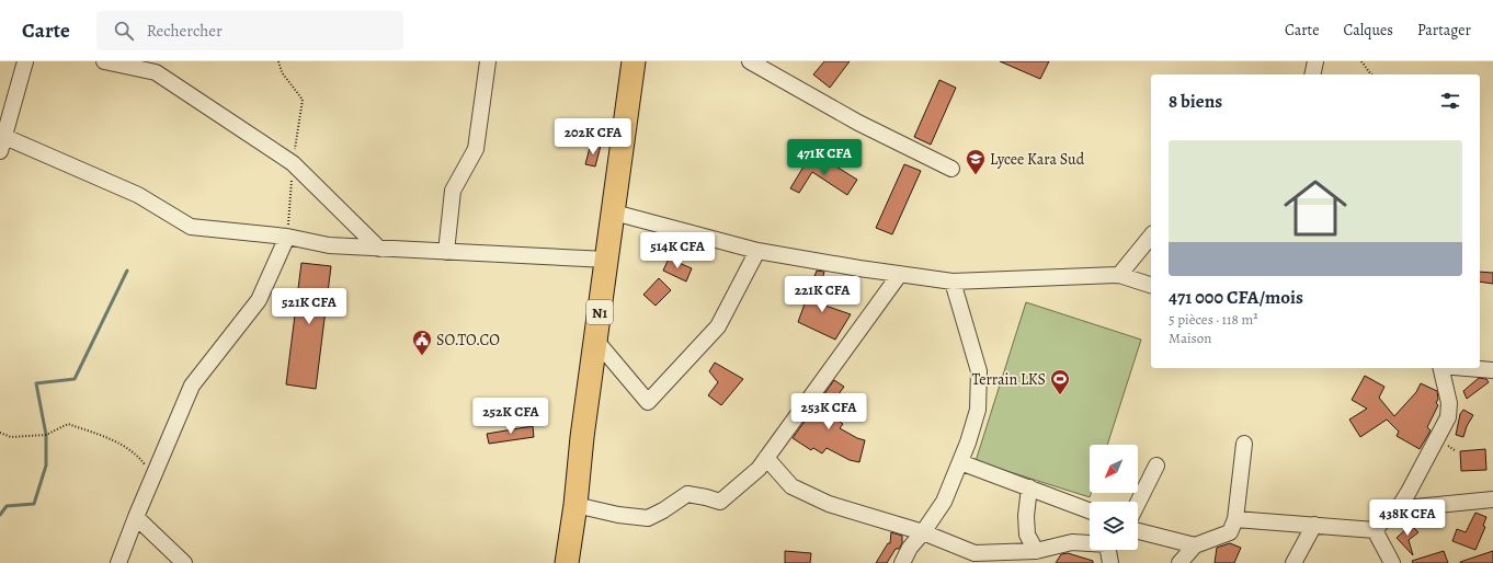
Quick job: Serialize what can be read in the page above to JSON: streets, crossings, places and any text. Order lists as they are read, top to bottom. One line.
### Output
{"streets":{"highway":["N1"]},"places":{"school or university":["Lycee Kara Sud"],"public building":["SO.TO.CO"],"sports":["Terrain LKS"]},"north":"bottom left","page":{"header":"Carte","search":"Rechercher","nav":["Carte","Calques","Partager"],"heading":"8 biens","price":["202K CFA","471K CFA","514K CFA","221K CFA","521K CFA","253K CFA","252K CFA","438K CFA"],"list":[{"name":"471 000 CFA/mois","note":"5 pièces · 118 m² · Maison"}]}}
